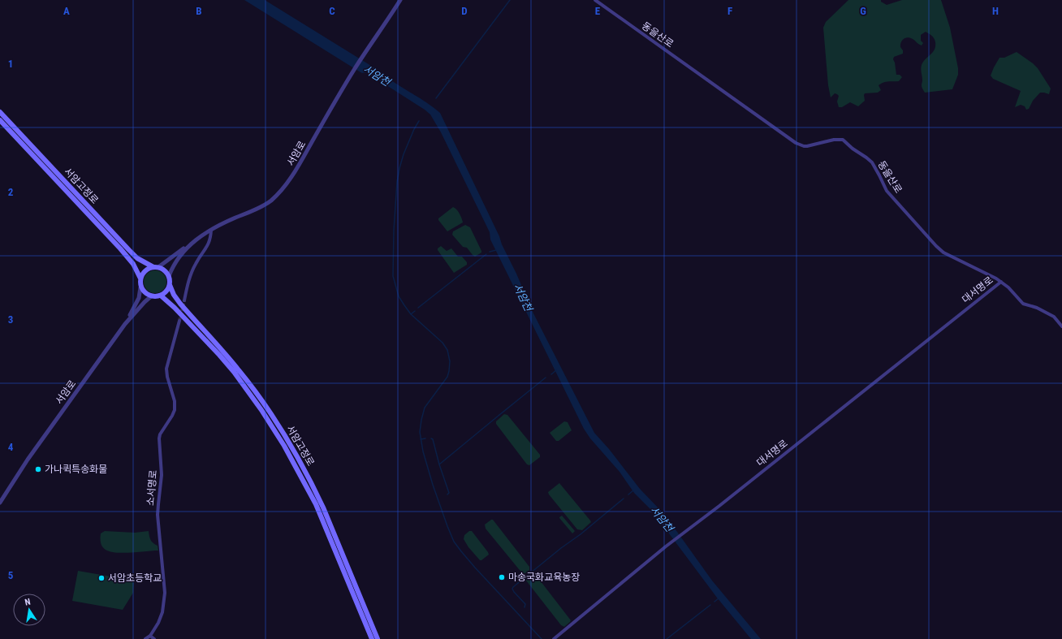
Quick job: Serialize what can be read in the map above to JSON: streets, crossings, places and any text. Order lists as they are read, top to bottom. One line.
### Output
{"streets":{"main road":["서암고정로"],"street":["동을산로","서암로","대서명로","소서명로"]},"crossings":[["동을산로","대서명로"],["서암로","서암고정로"]],"water":["서암천"],"places":["가나퀵특송화물","마송국화교육농장","서암초등학교"],"north":"top","grid":{"columns":["A","B","C","D","E","F","G","H"],"rows":["1","2","3","4","5"]}}
